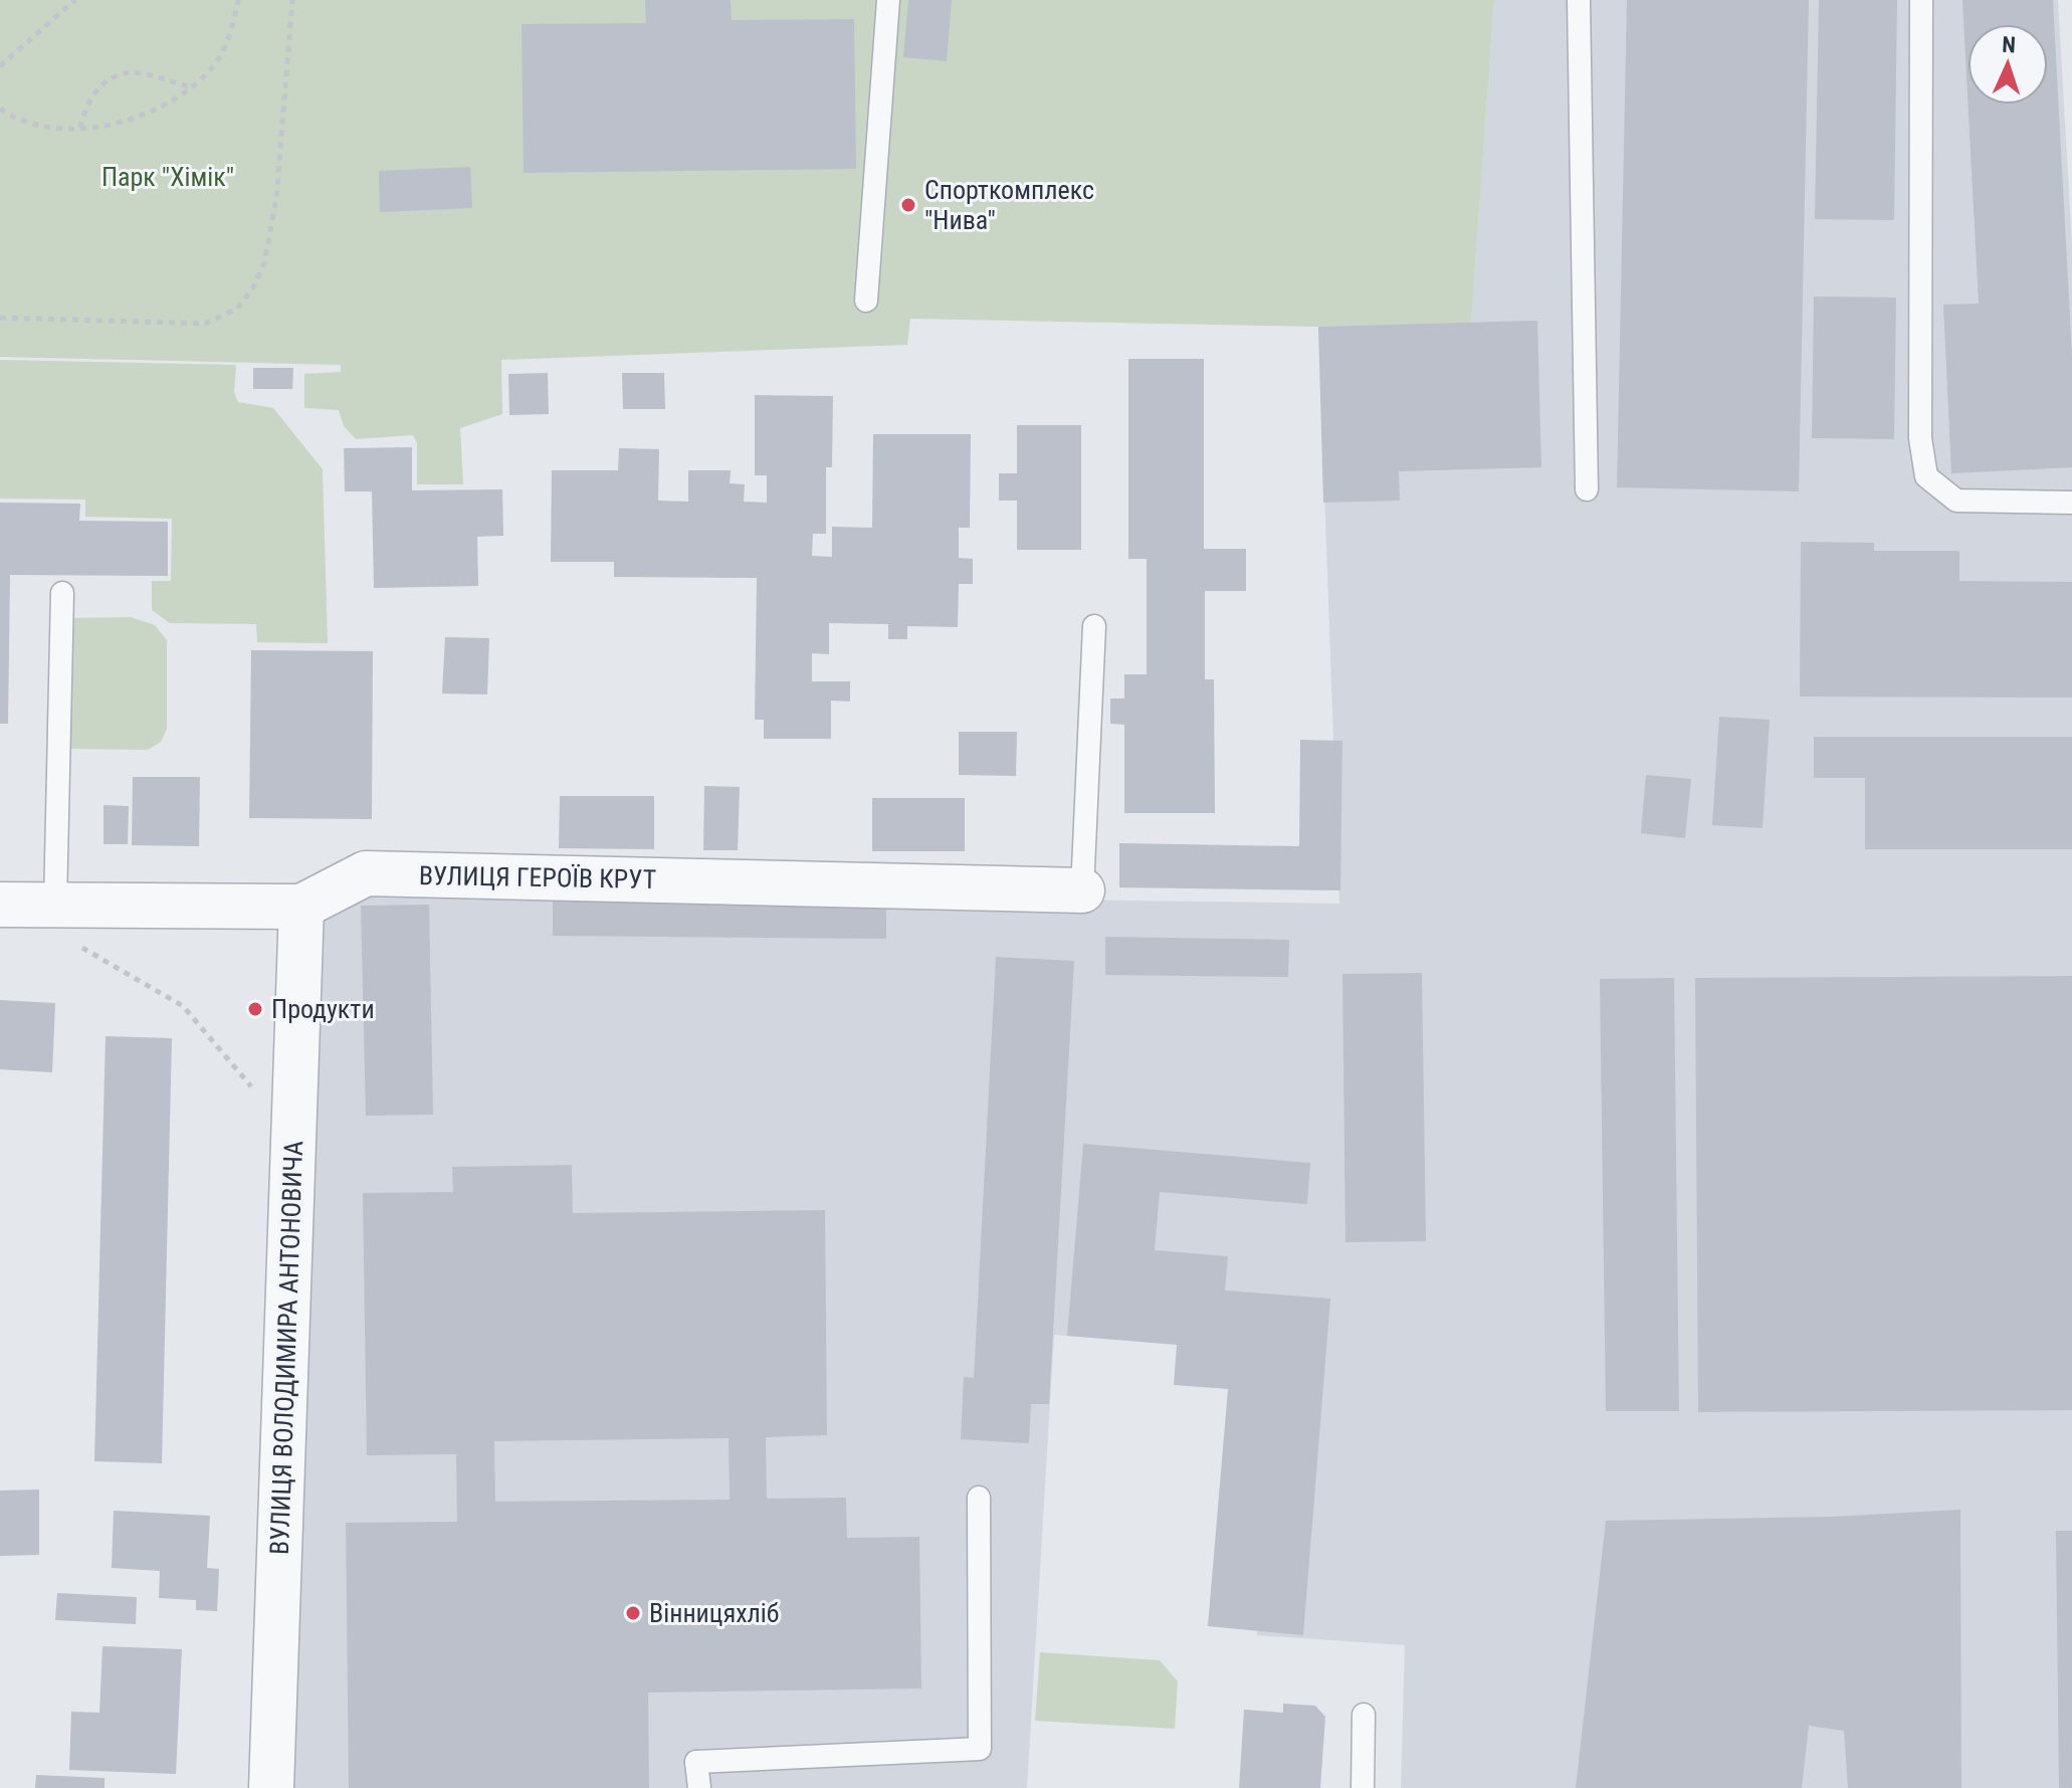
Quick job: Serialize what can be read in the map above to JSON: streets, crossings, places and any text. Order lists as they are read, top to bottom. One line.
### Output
{"streets":{"street":["ВУЛИЦЯ ГЕРОЇВ КРУТ","ВУЛИЦЯ ВОЛОДИМИРА АНТОНОВИЧА"]},"crossings":[["ВУЛИЦЯ ГЕРОЇВ КРУТ","ВУЛИЦЯ ВОЛОДИМИРА АНТОНОВИЧА"]],"parks":["Парк \"Хімік\""],"places":["Спорткомплекс \"Нива\"","Продукти","Вінницяхліб"],"north":"top"}
